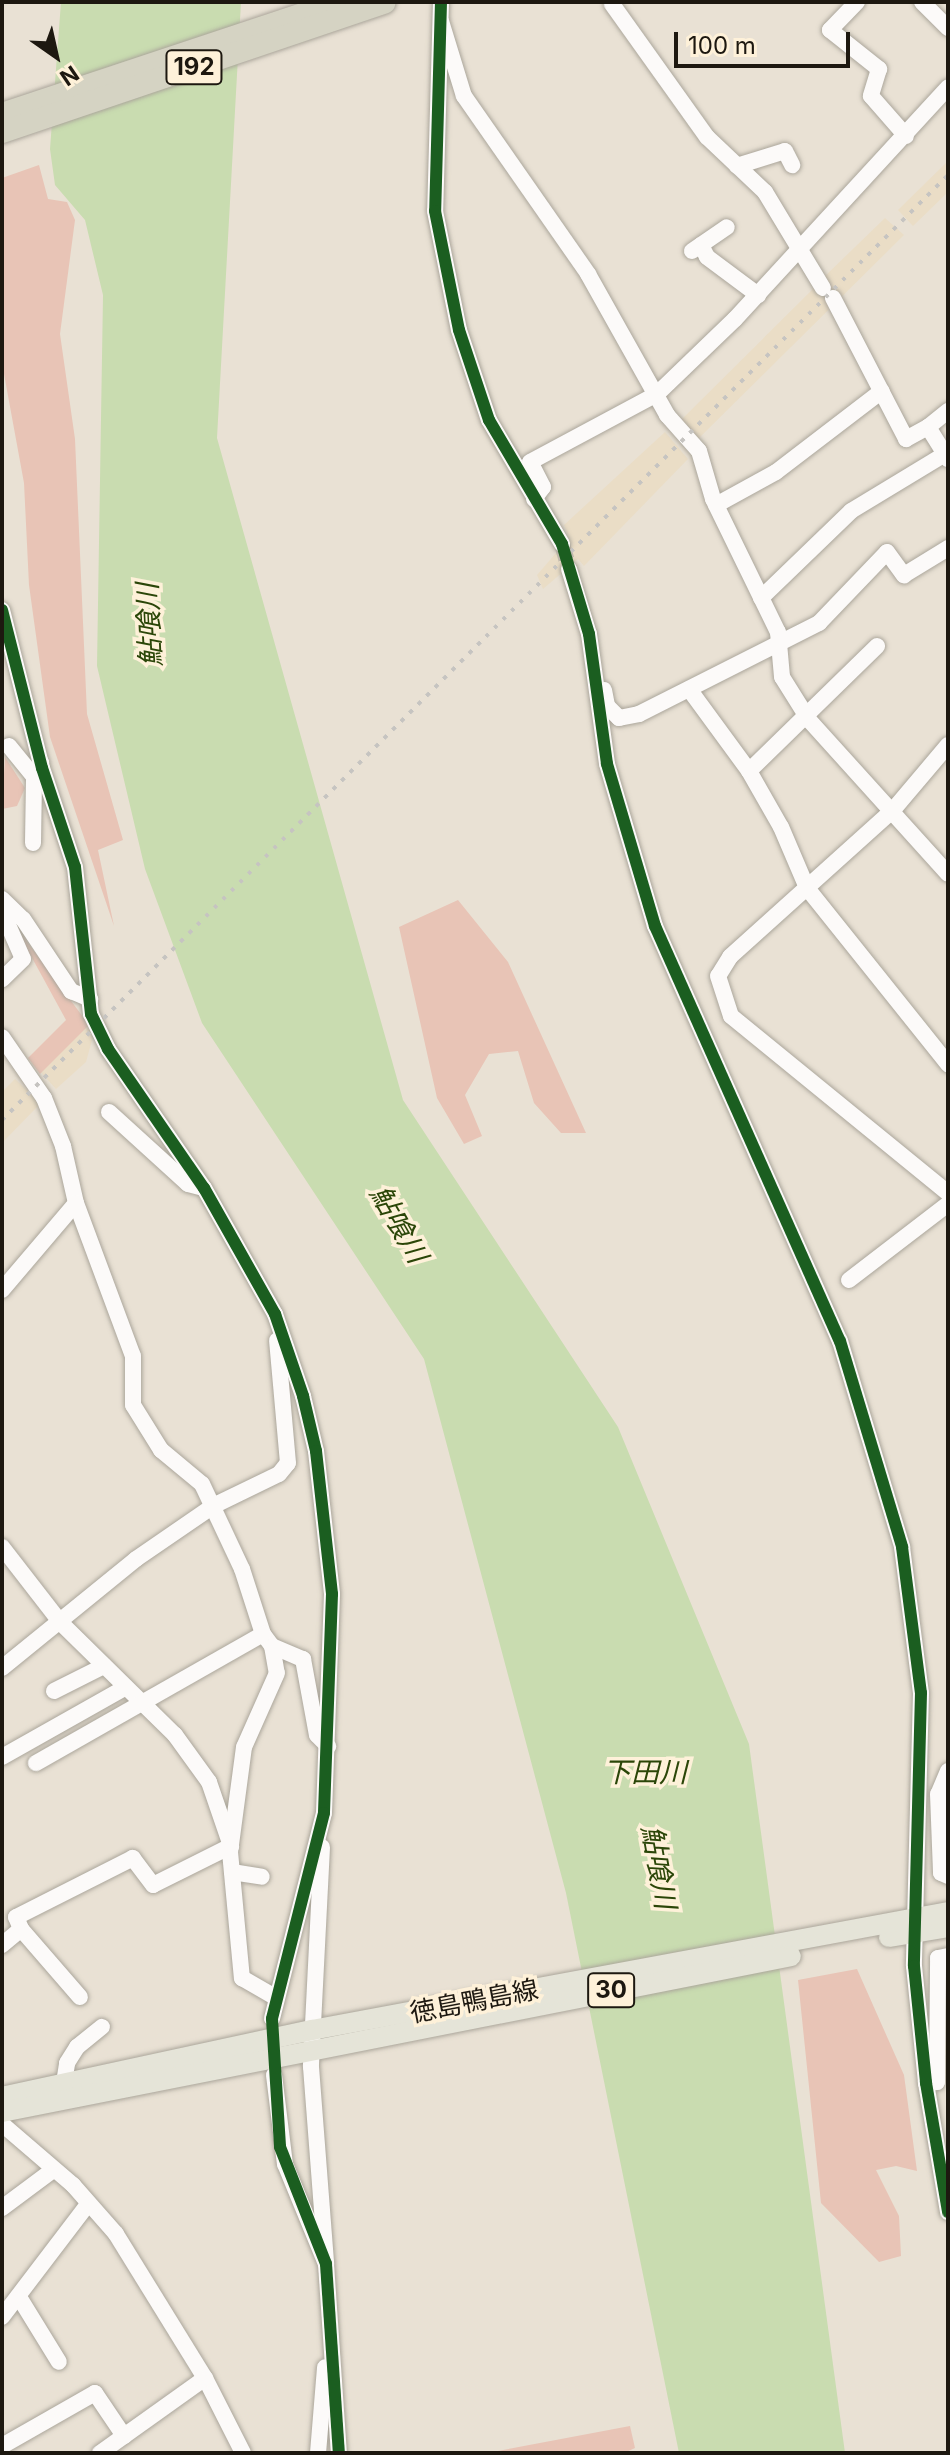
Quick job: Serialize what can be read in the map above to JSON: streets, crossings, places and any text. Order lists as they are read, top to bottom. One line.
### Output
{"streets":{"highway":["192"],"main road":["30","徳島鴨島線"]},"water":["鮎喰川","下田川"],"scale_bar":"100 m","north":"bottom right"}
